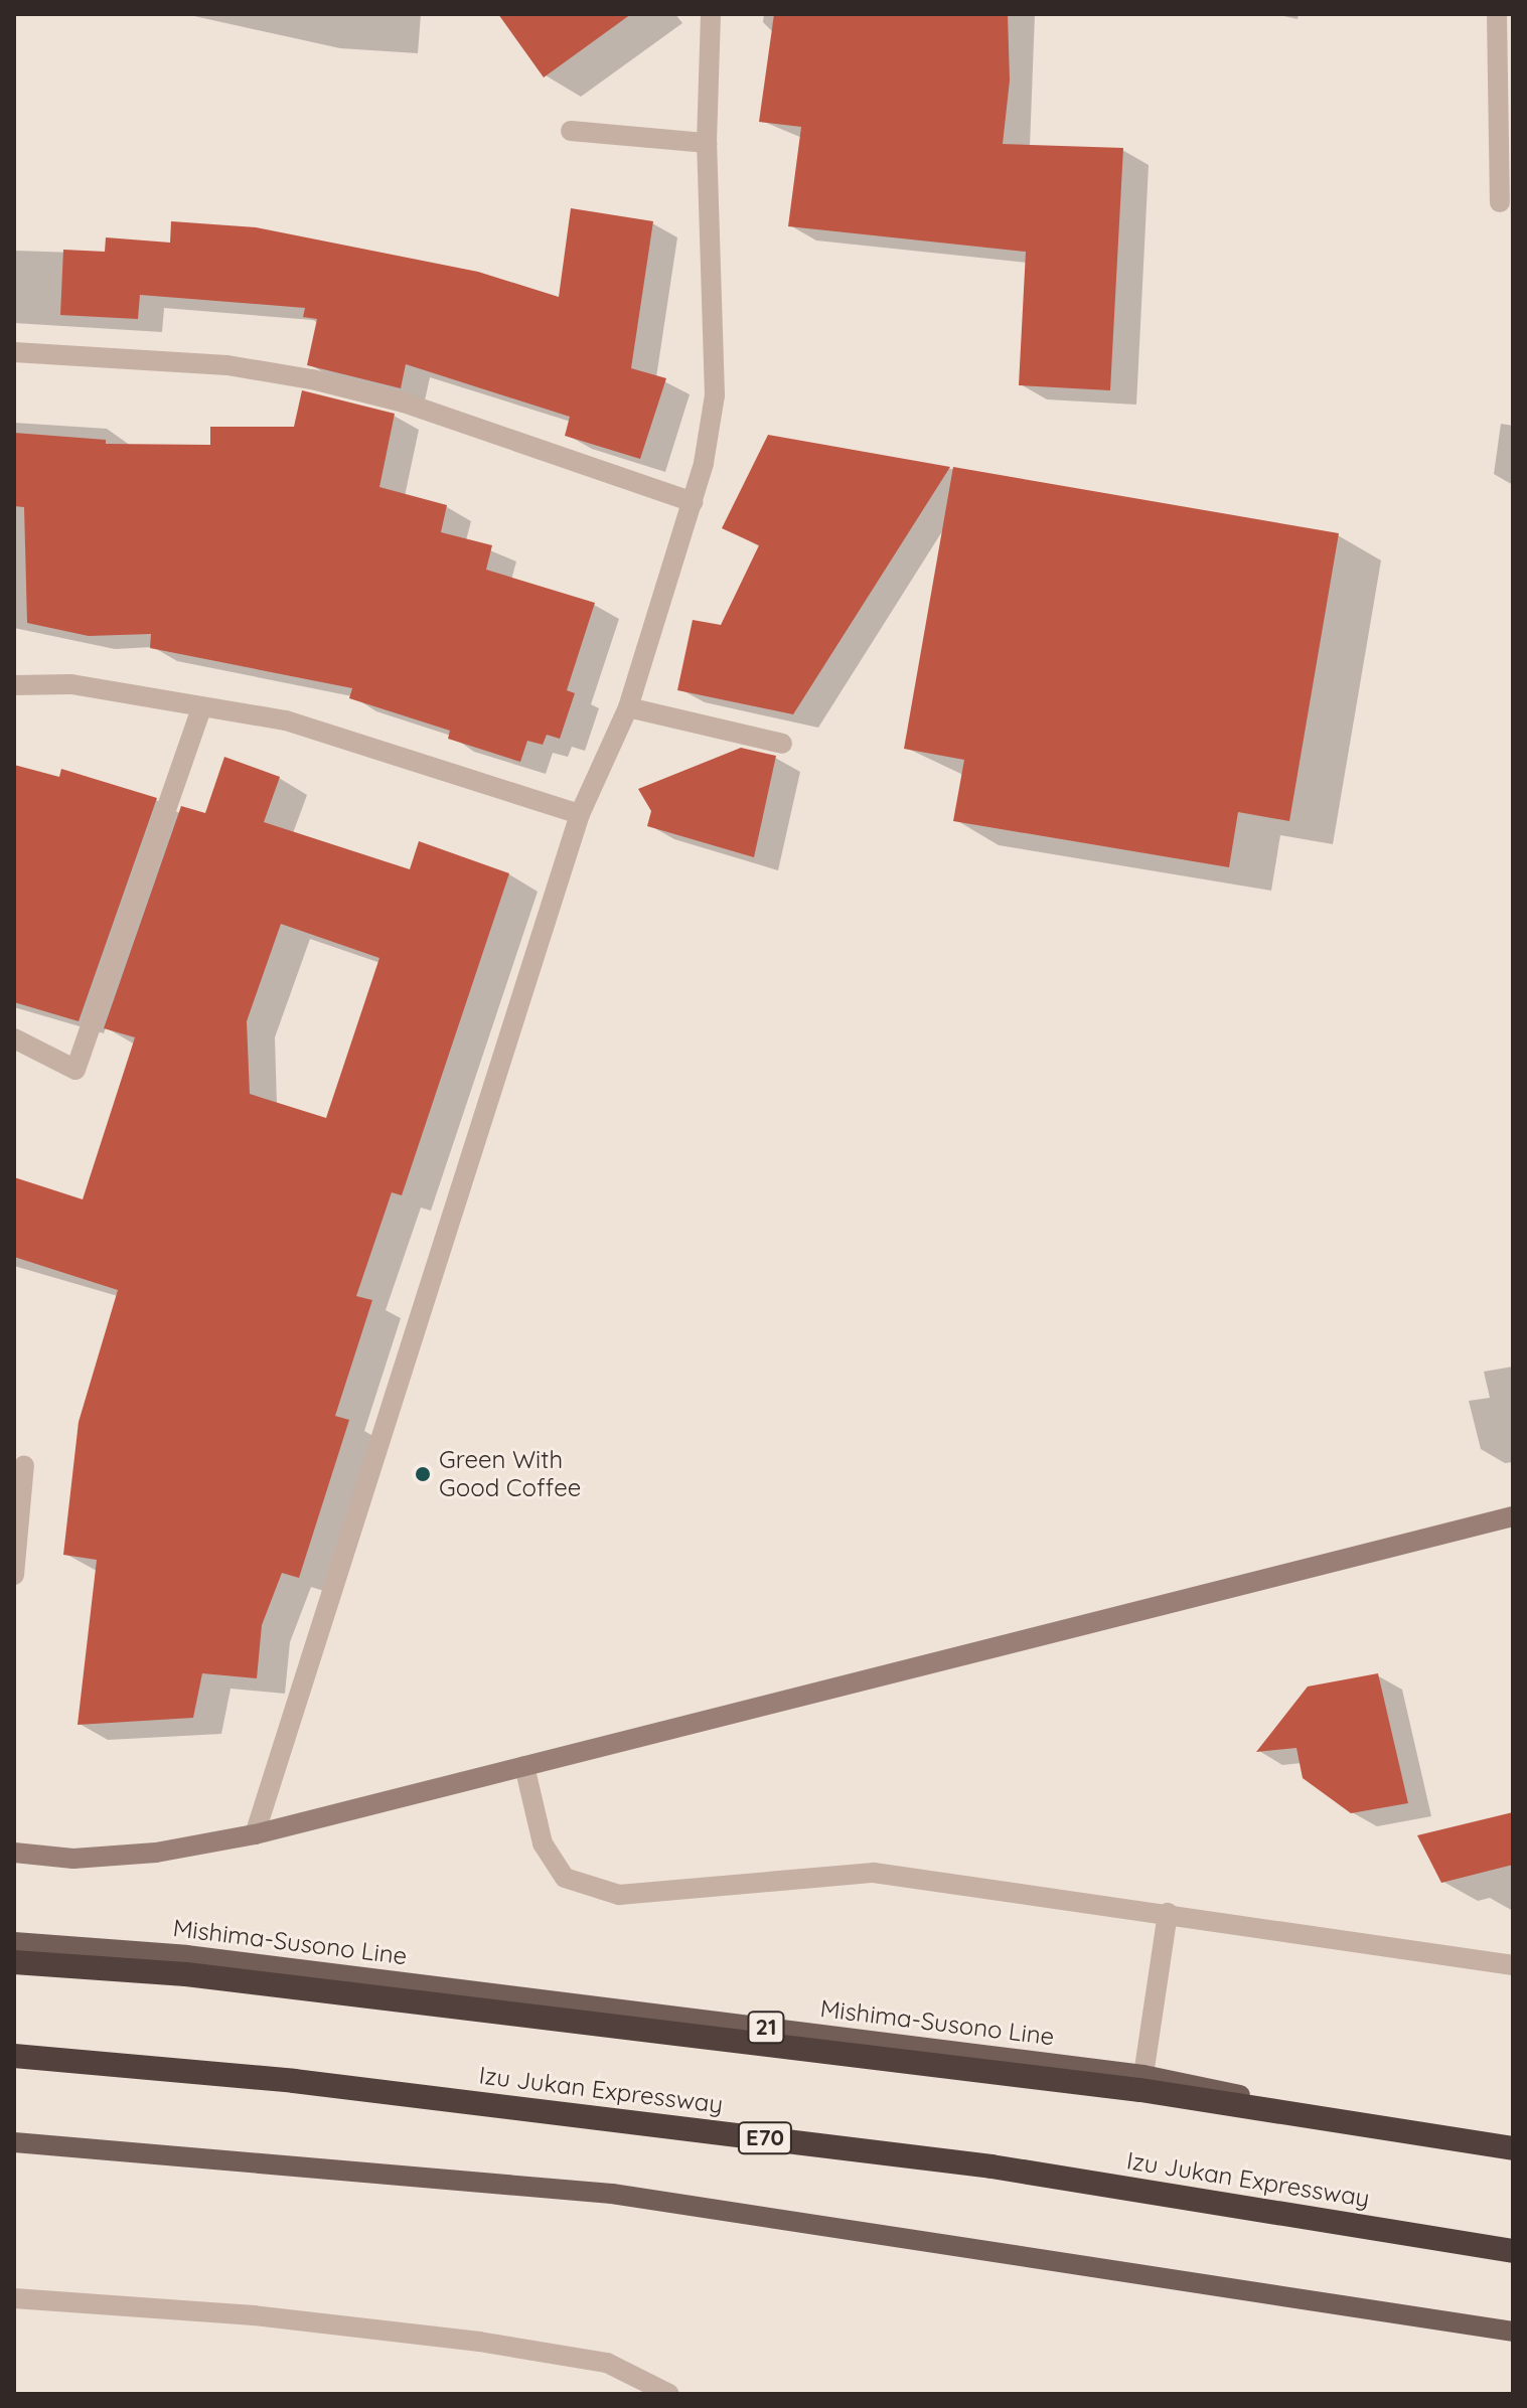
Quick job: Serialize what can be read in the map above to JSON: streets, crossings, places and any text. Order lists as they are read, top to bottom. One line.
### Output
{"streets":{"highway":["Izu Jukan Expressway","E70"],"main road":["Mishima-Susono Line","21"]},"places":["Green With Good Coffee"]}
